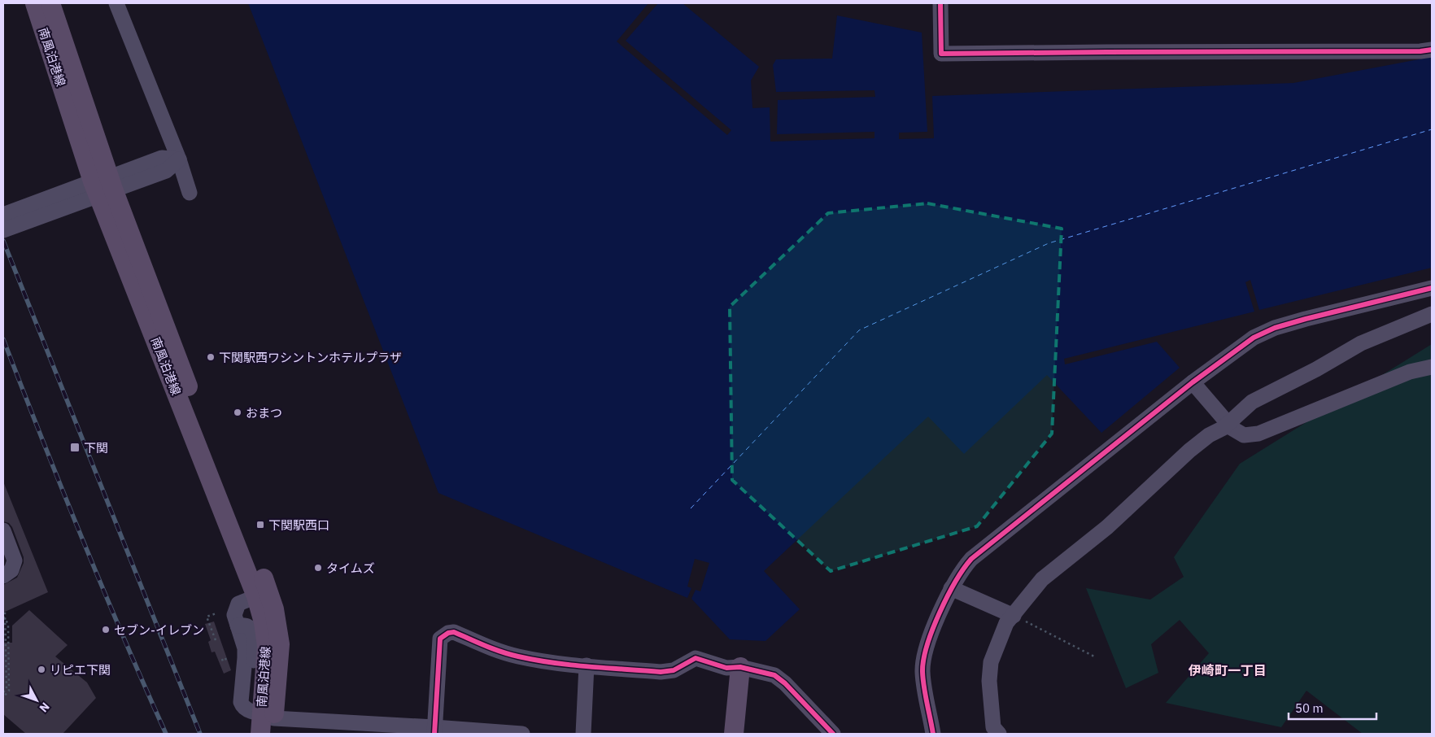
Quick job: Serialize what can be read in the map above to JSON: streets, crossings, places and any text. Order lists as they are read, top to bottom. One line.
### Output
{"streets":{"main road":["南風泊港線"]},"districts":["伊崎町一丁目"],"places":{"other":["下関駅西ワシントンホテルプラザ","おまつ","タイムズ","セブン-イレブン","リピエ下関"],"transit":["下関","下関駅西口"]},"scale_bar":"50 m","north":"bottom right"}
